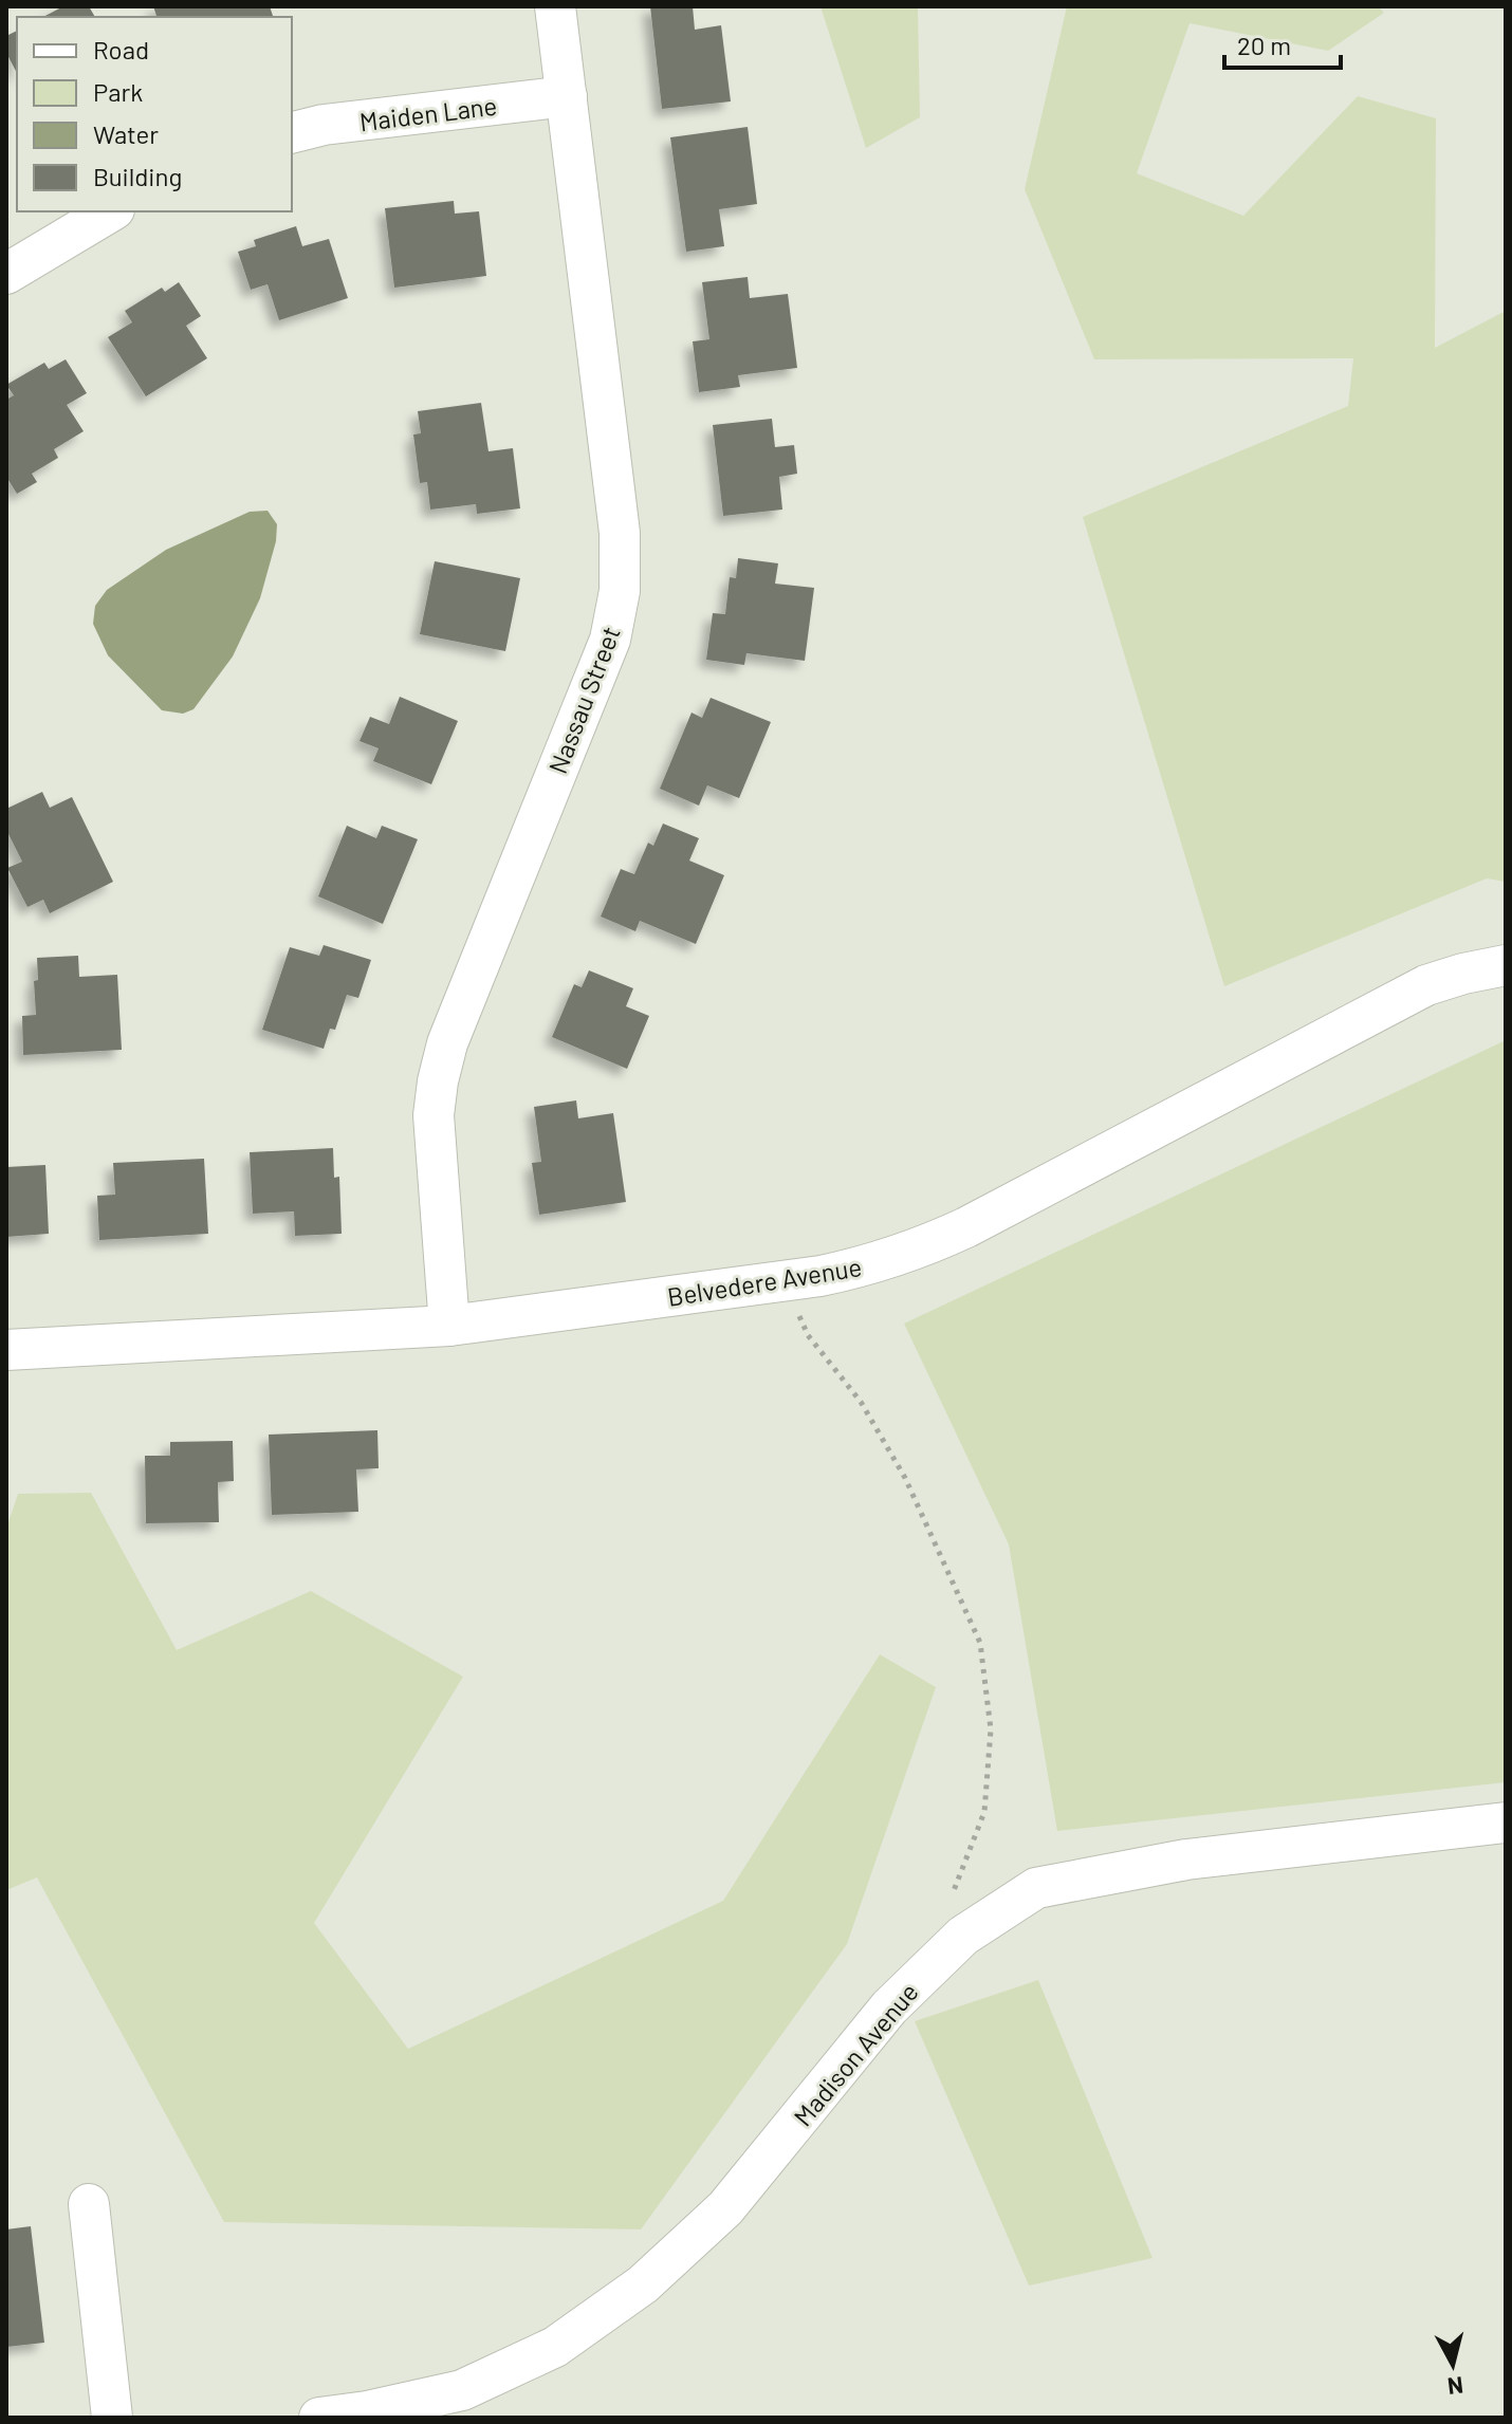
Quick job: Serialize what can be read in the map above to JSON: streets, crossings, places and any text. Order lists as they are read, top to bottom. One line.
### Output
{"streets":{"street":["Maiden Lane","Nassau Street","Belvedere Avenue","Madison Avenue"]},"crossings":[["Maiden Lane","Nassau Street"],["Nassau Street","Belvedere Avenue"]],"legend":["Road","Park","Water","Building"],"scale_bar":"20 m","north":"bottom"}
